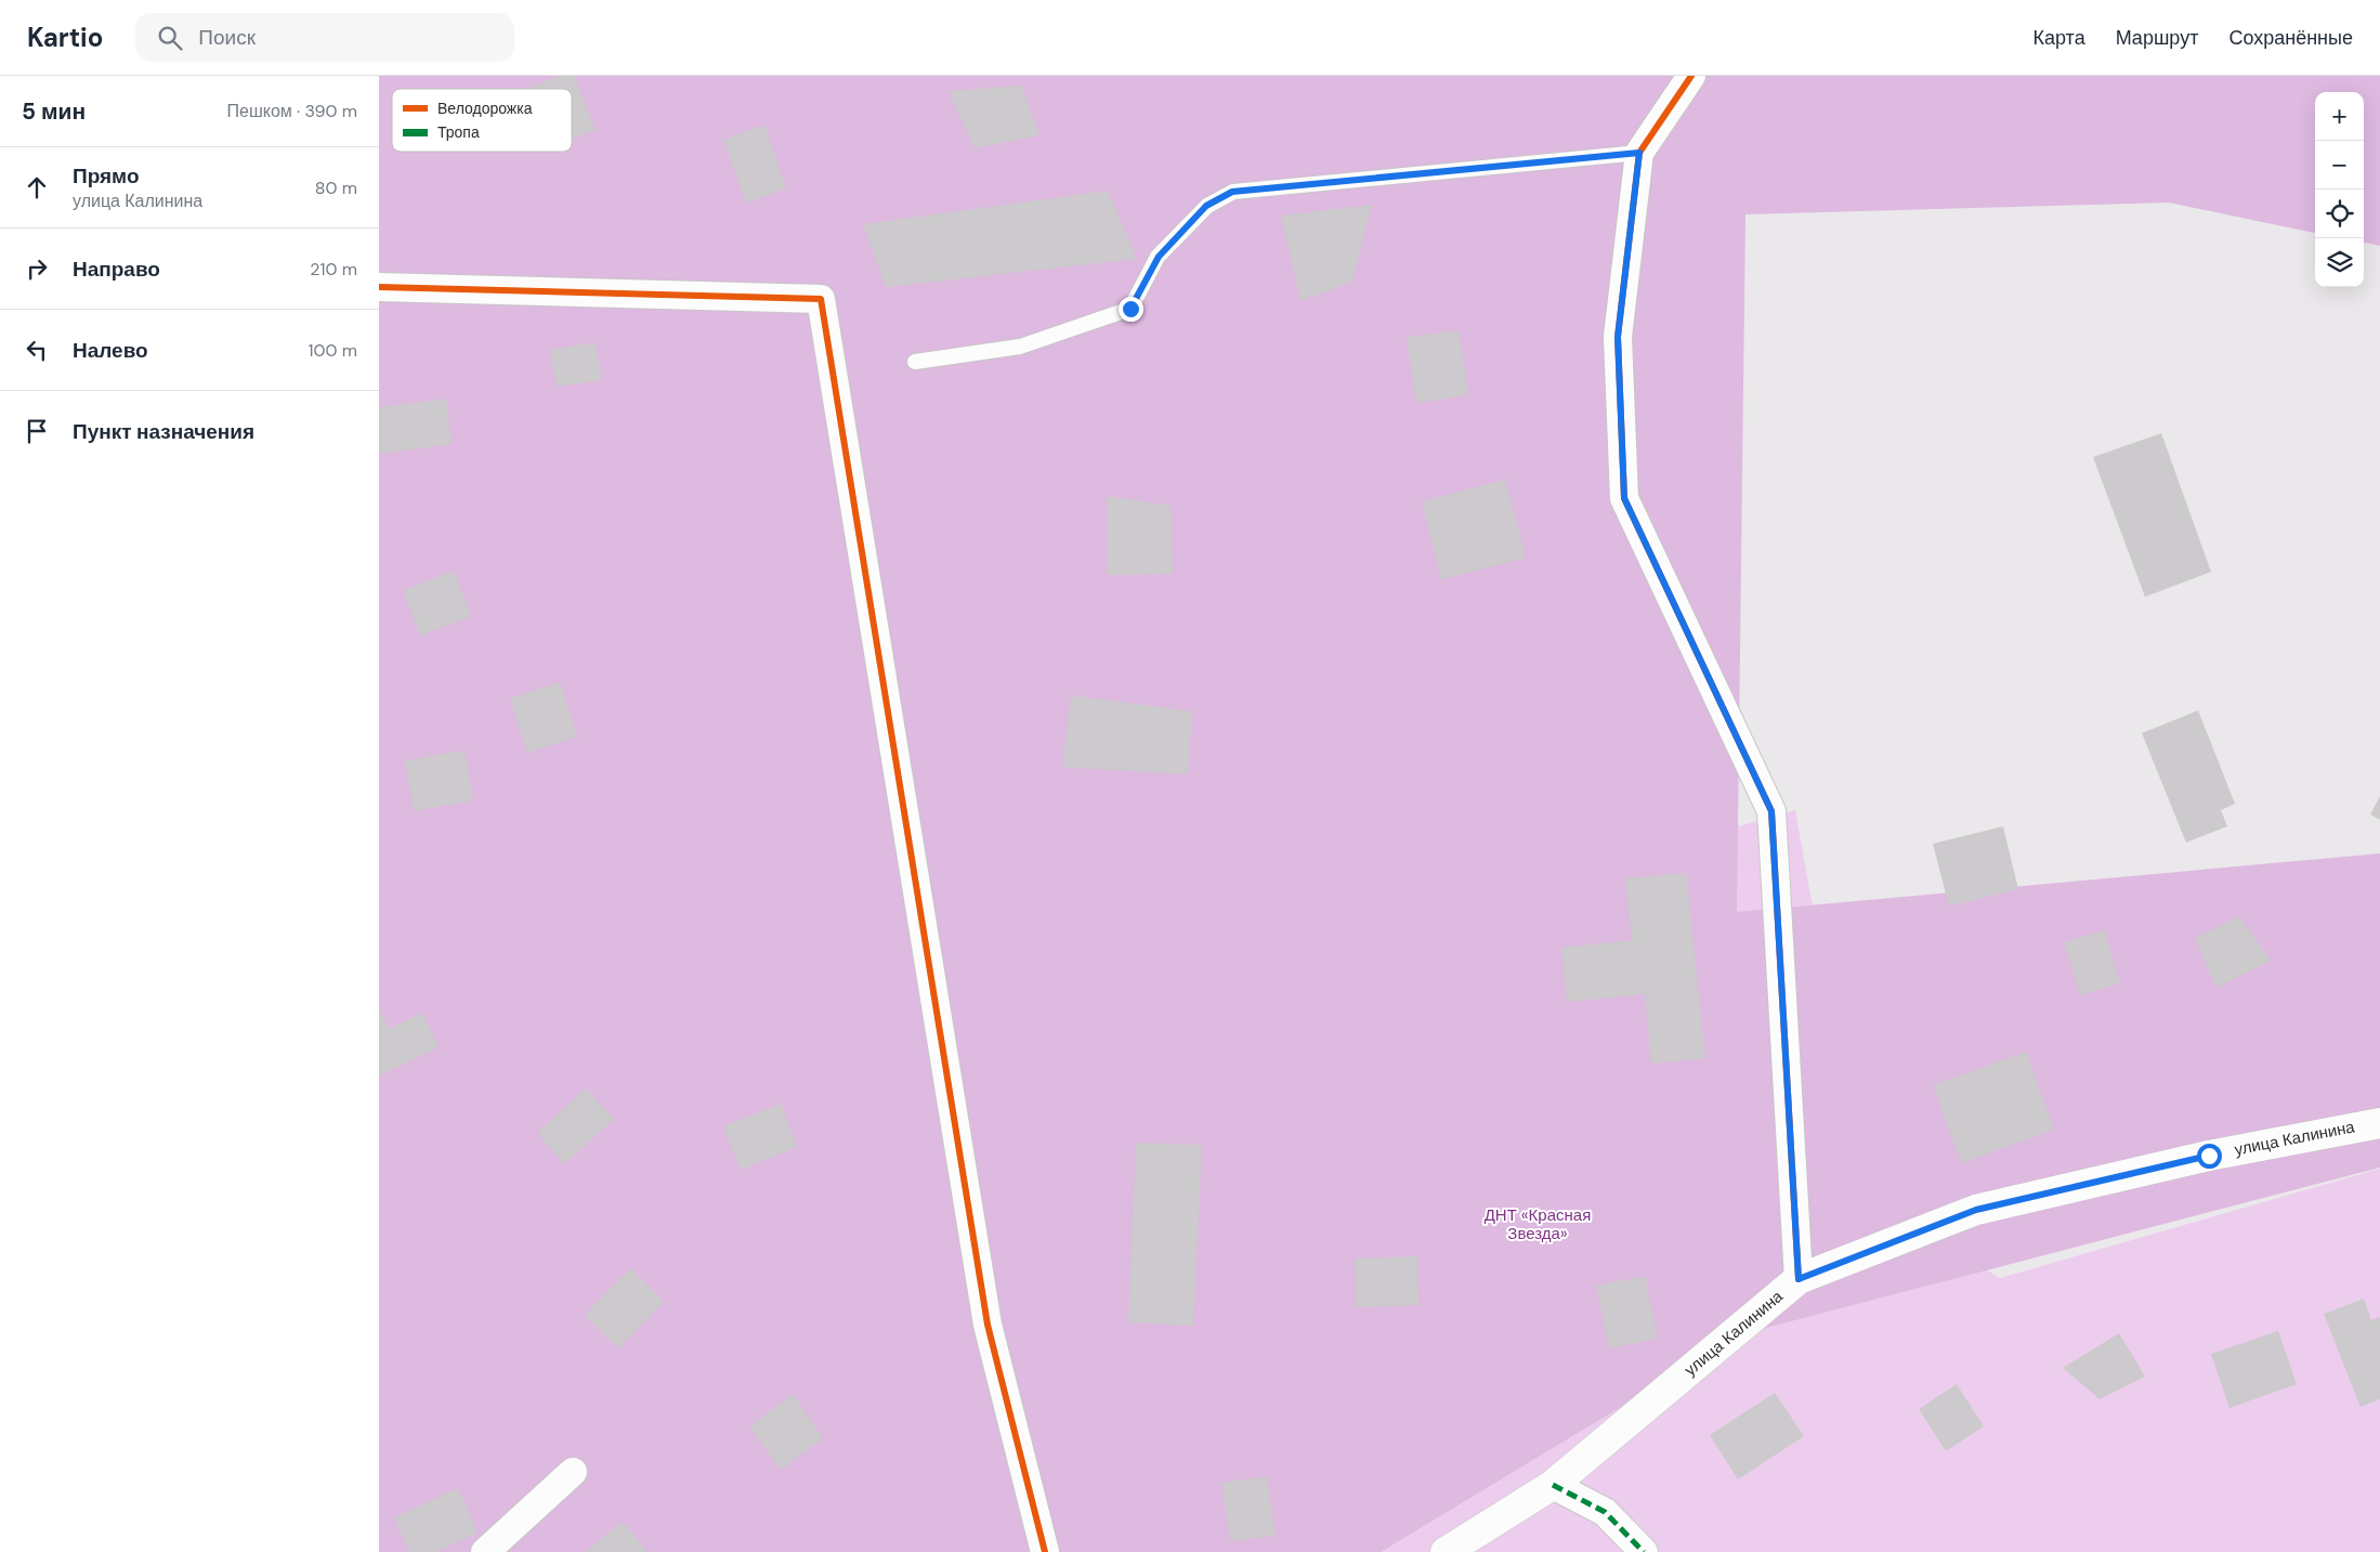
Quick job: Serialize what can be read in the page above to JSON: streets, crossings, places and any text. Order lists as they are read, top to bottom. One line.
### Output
{"streets":{"main road":["улица Калинина"]},"parks":["ДНТ «Красная Звезда»"],"legend":["Велодорожка","Тропа"],"page":{"header":"Kartio","search":"Поиск","nav":["Карта","Маршрут","Сохранённые"],"heading":["5 мин","Пешком · 390 m"],"map_buttons":["+","−"],"list":[["Прямо","улица Калинина","80 m"],["Направо","210 m"],["Налево","100 m"],"Пункт назначения"]}}
